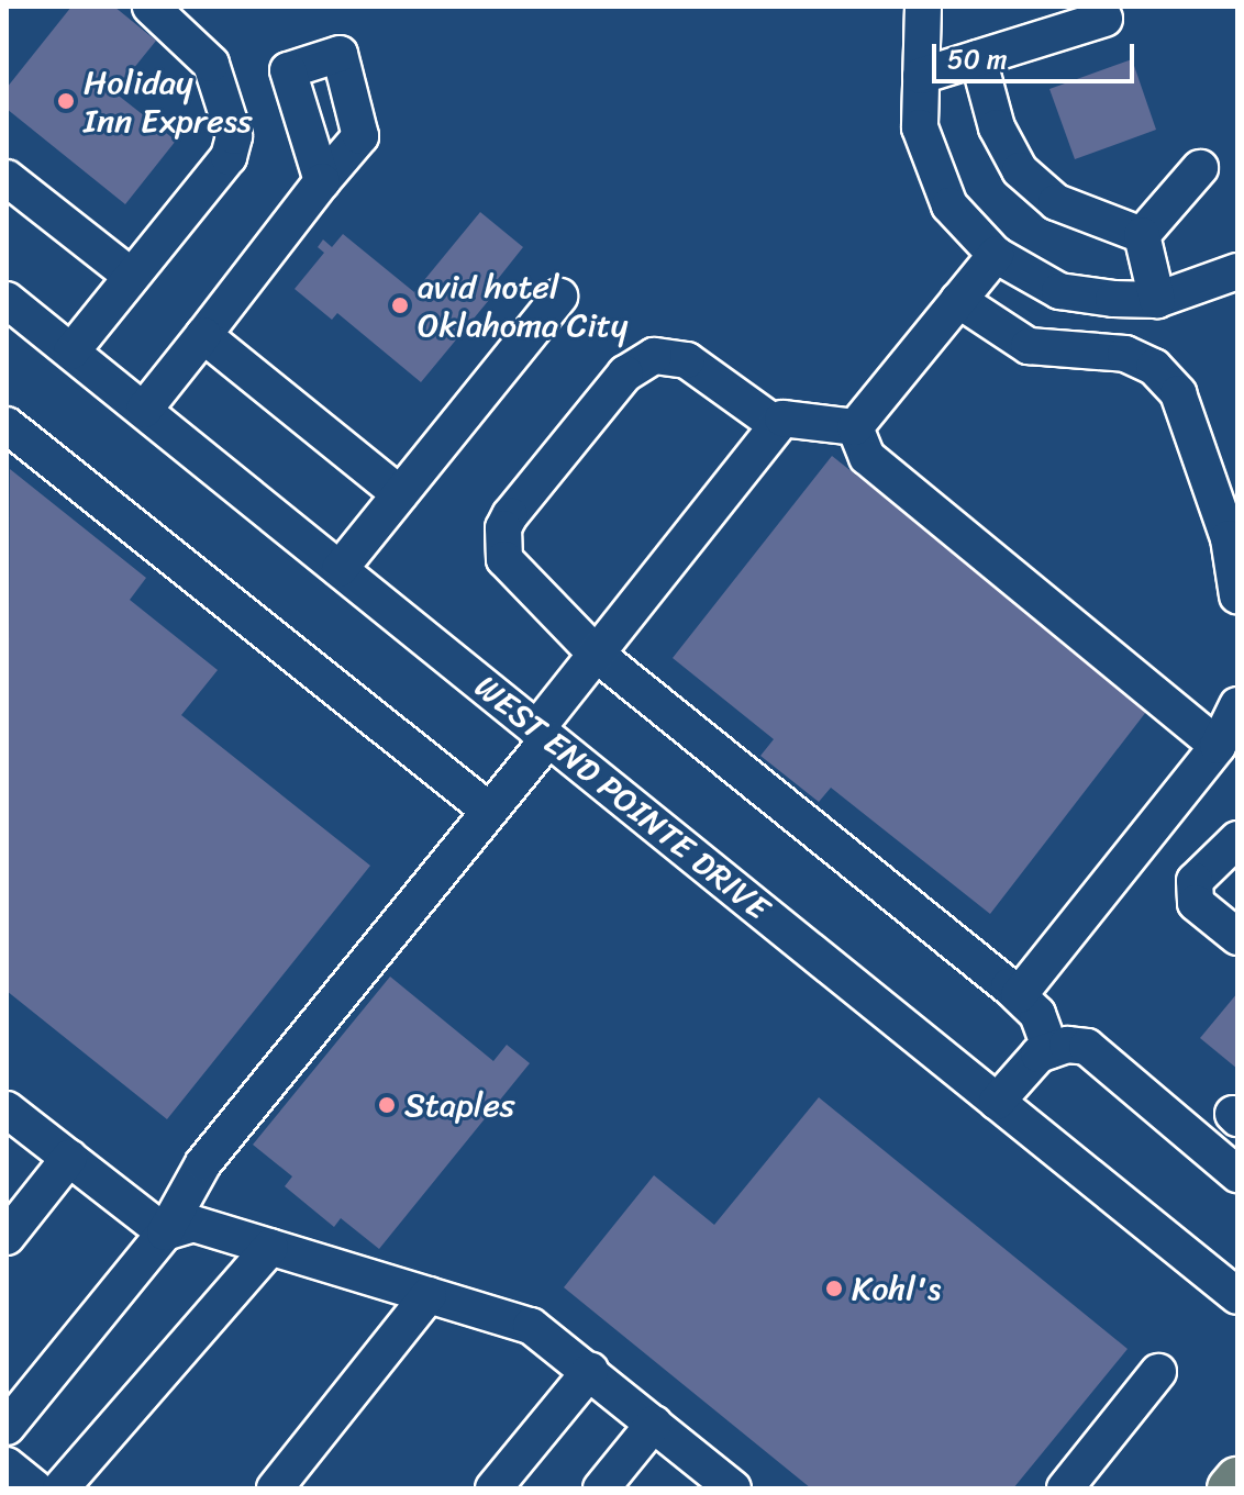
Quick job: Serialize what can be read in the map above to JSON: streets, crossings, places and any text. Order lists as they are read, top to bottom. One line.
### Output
{"streets":{"street":["WEST END POINTE DRIVE"]},"places":["Holiday Inn Express","avid hotel Oklahoma City","Staples","Kohl's"],"scale_bar":"50 m"}
